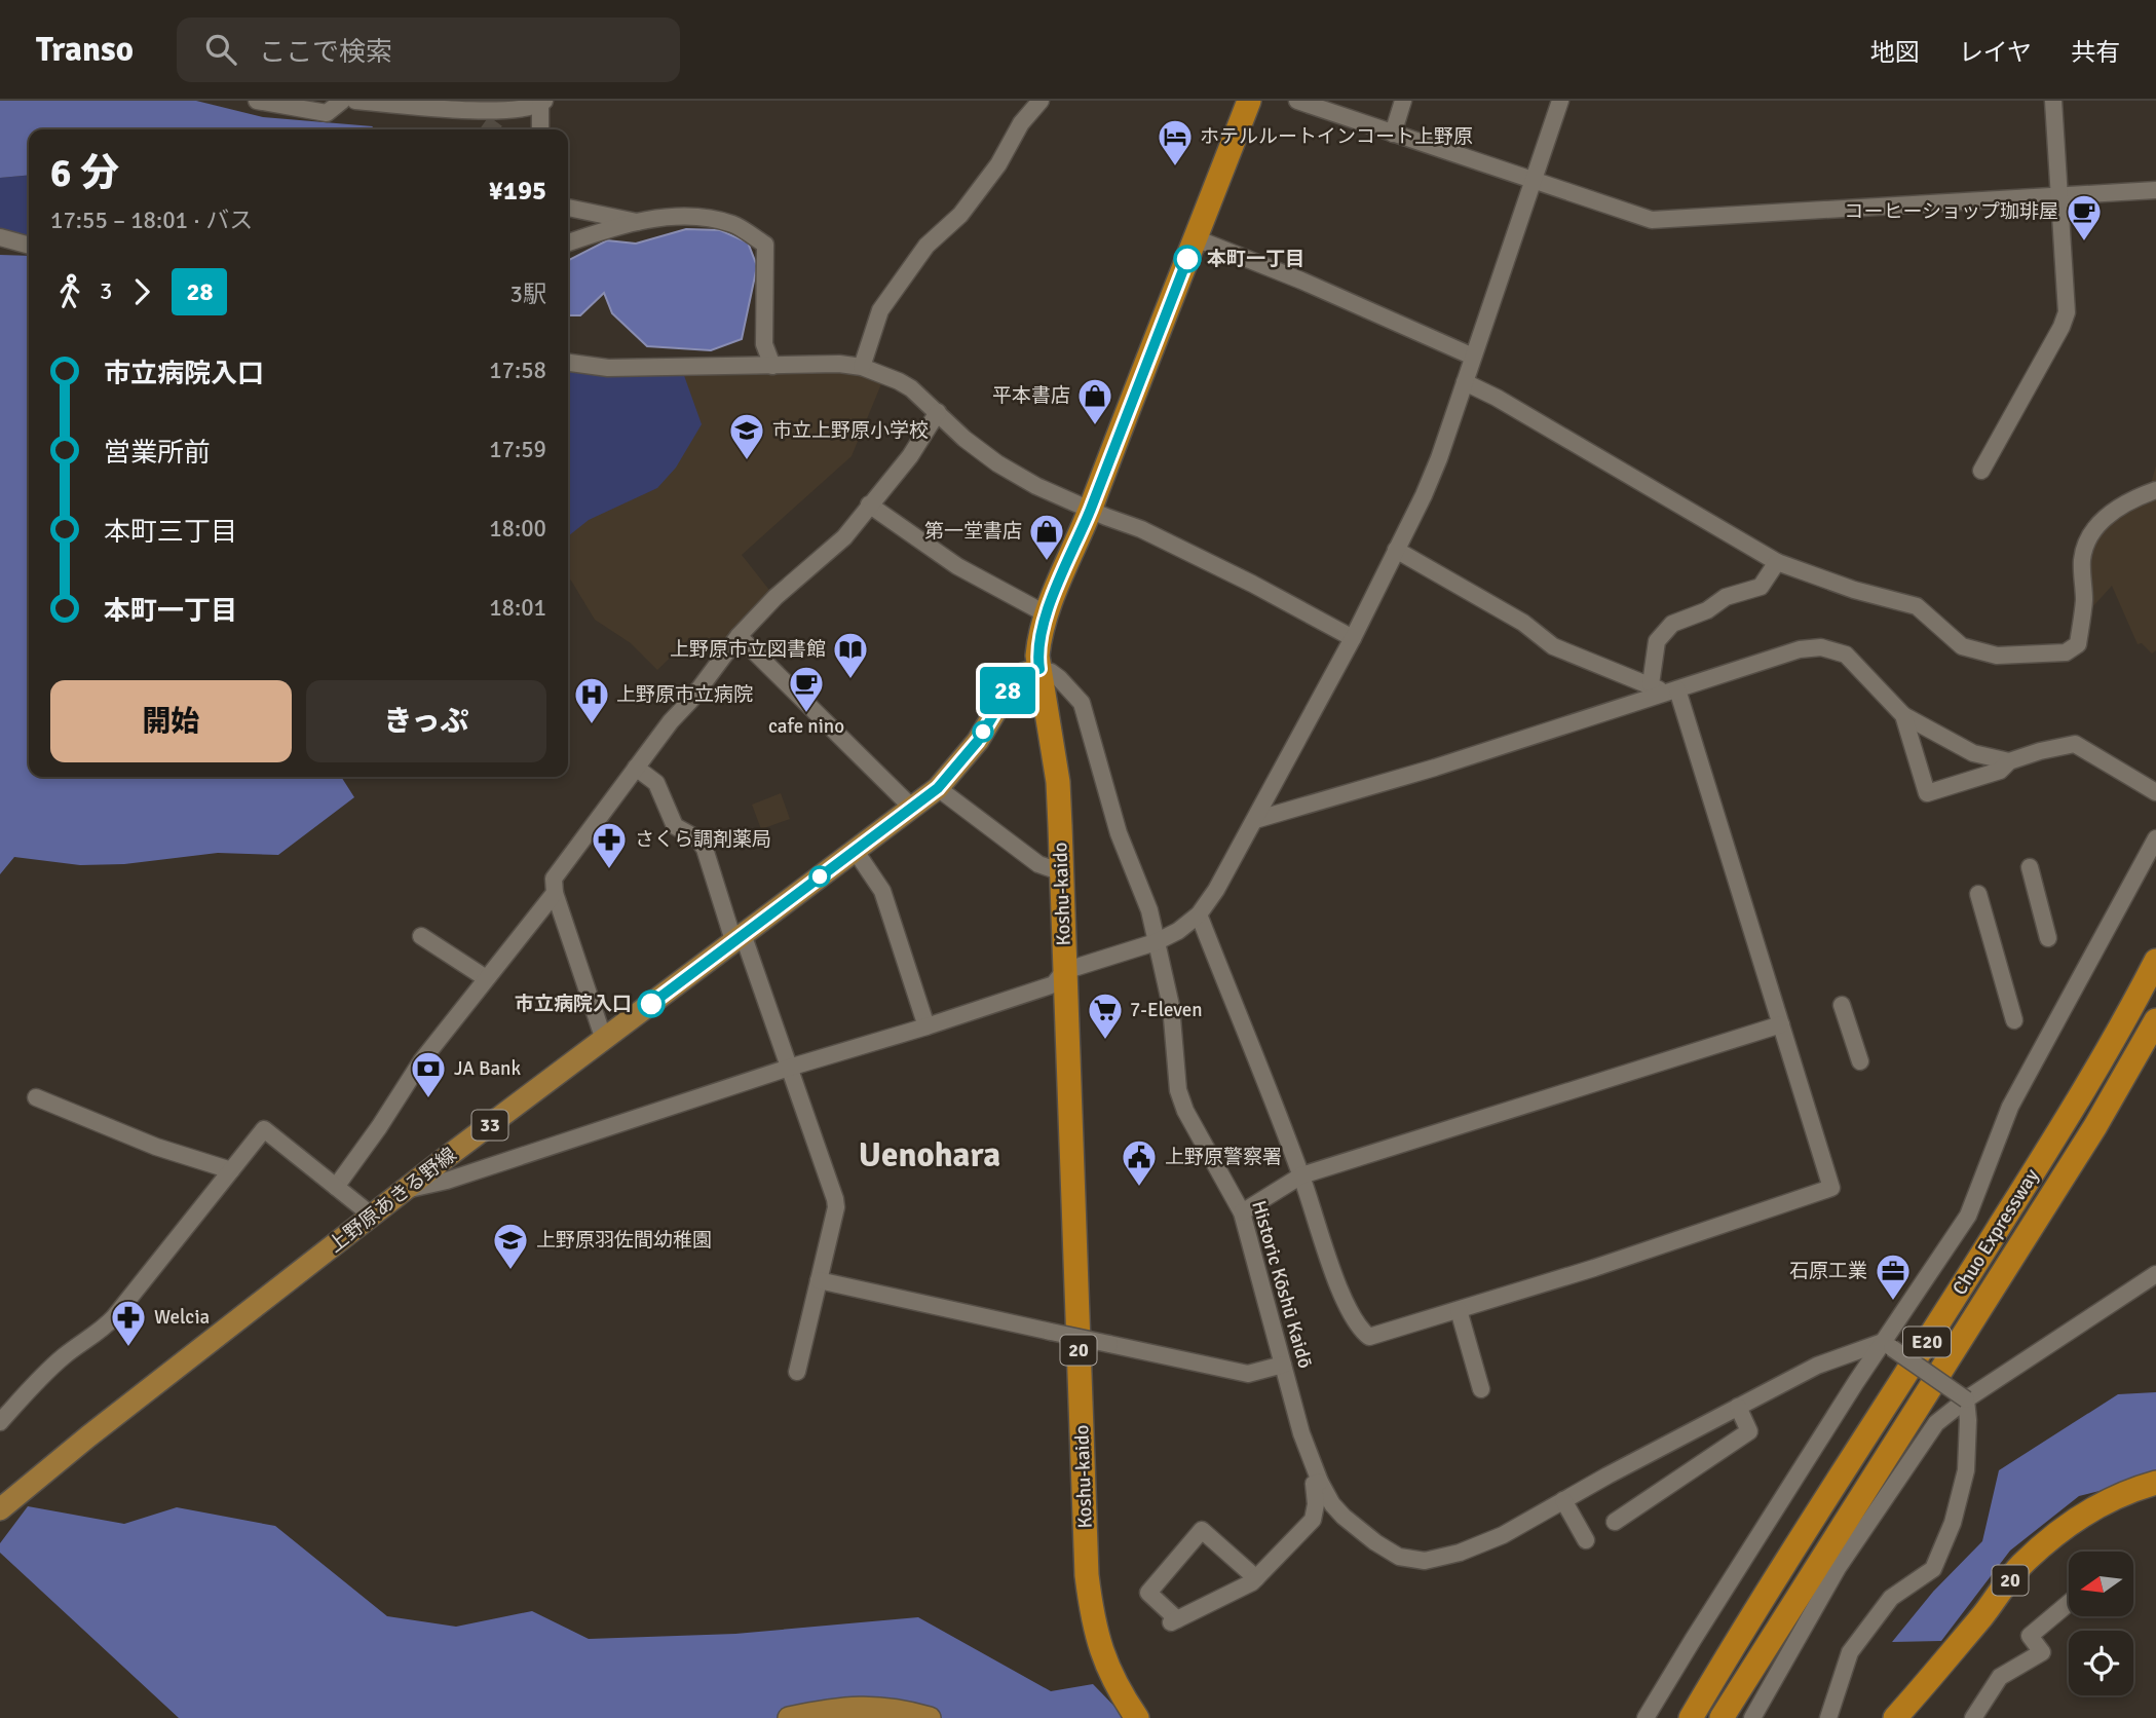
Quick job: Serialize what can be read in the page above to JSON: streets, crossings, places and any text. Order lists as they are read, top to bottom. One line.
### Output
{"streets":{"highway":["Koshu-kaido","Chuo Expressway","E20","20"],"main road":["33","上野原あきる野線"],"street":["Historic Kōshū Kaidō"]},"crossings":[["Koshu-kaido","上野原あきる野線"],["Koshu-kaido","Historic Kōshū Kaidō"],["上野原あきる野線","Historic Kōshū Kaidō"]],"districts":["Uenohara"],"places":{"hotel":["ホテルルートインコート上野原"],"cafe":["コーヒーショップ珈琲屋","cafe nino"],"other":["本町一丁目","市立病院入口"],"shop":["平本書店","第一堂書店"],"school or university":["市立上野原小学校","上野原羽佐間幼稚園"],"library":["上野原市立図書館"],"hospital":["上野原市立病院"],"pharmacy":["さくら調剤薬局","Welcia"],"supermarket":["7-Eleven"],"bank":["JA Bank"],"public building":["上野原警察署"],"office":["石原工業"]},"lines":["bus line 28"],"north":"left","page":{"header":"Transo","search":"ここで検索","nav":["地図","レイヤ","共有"],"on_map":"28","heading":["6 分","17:55 – 18:01 · バス","¥195"],"legs":["3","28","3駅"],"list":[{"name":"市立病院入口","value":"17:58"},{"name":"営業所前","value":"17:59"},{"name":"本町三丁目","value":"18:00"},{"name":"本町一丁目","value":"18:01"}],"buttons":["開始","きっぷ"]}}
